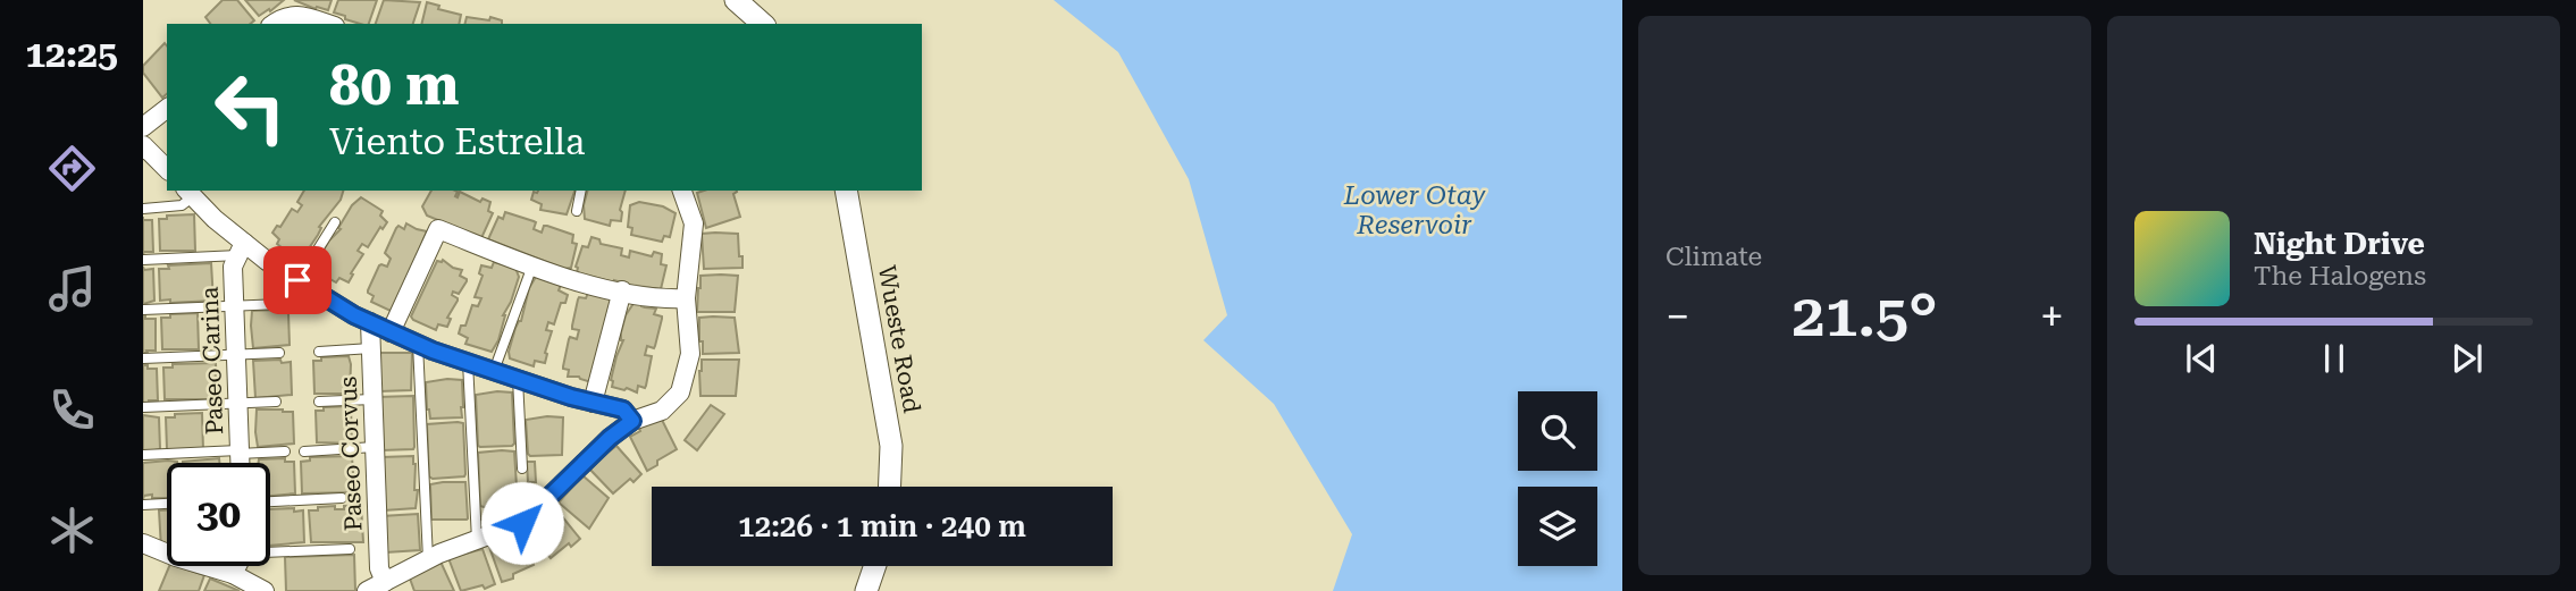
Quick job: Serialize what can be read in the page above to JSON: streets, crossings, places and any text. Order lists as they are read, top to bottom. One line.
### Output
{"streets":{"street":["Wueste Road","Paseo Carina","Paseo Corvus"]},"water":["Lower Otay Reservoir"],"page":{"tabs":"12:25","tile":"Climate","turn":["80 m","Viento Estrella"],"song":["Night Drive","The Halogens"],"heat":["−","21.5°","+"],"limit":"30","trip":"12:26 · 1 min · 240 m"}}
